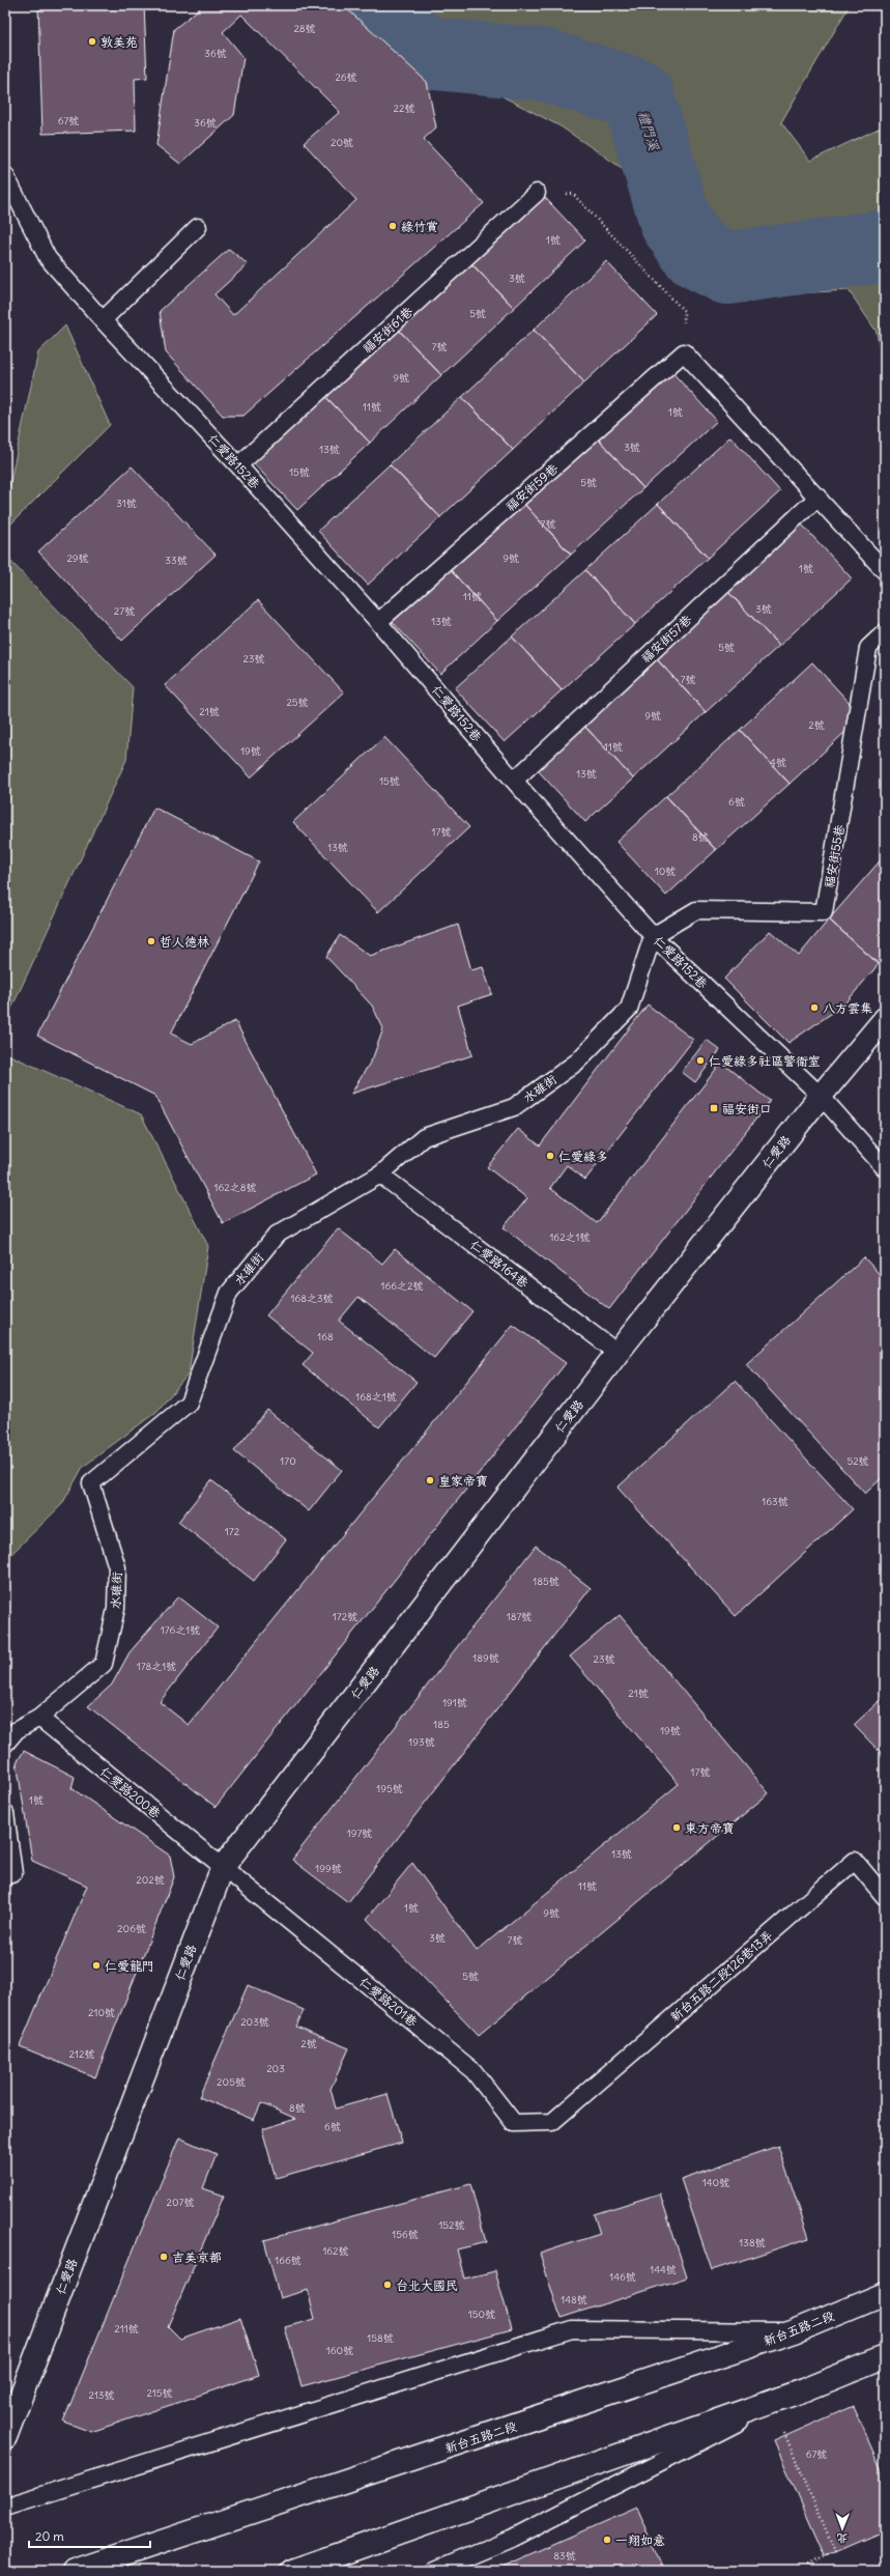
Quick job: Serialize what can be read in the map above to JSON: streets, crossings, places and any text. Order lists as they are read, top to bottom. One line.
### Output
{"streets":{"street":["仁愛路","新台五路二段"],"lane":["福安街61巷","仁愛路152巷","福安街59巷","福安街57巷","福安街55巷","水碓街","仁愛路164巷","仁愛路200巷","新台五路二段126巷13弄","仁愛路201巷"]},"crossings":[["福安街61巷","仁愛路152巷"],["仁愛路152巷","福安街59巷"],["仁愛路152巷","福安街57巷"],["仁愛路152巷","福安街55巷"],["仁愛路152巷","水碓街"],["仁愛路152巷","仁愛路"],["福安街55巷","水碓街"],["水碓街","仁愛路164巷"],["水碓街","仁愛路200巷"],["仁愛路","仁愛路164巷"],["仁愛路","仁愛路200巷"],["仁愛路","仁愛路201巷"],["仁愛路200巷","仁愛路201巷"],["新台五路二段126巷13弄","仁愛路201巷"]],"water":["禮門溪"],"places":{"other":["敦美苑","綠竹賞","哲人德林","八方雲集","仁愛綠多社區警衛室","仁愛綠多","皇家帝寶","東方帝寶","仁愛龍門","吉美京都","台北大國民","一翔如意"],"transit":["福安街口"]},"house_numbers":["28號","36號","26號","22號","67號","36號","20號","1號","3號","5號","7號","9號","11號","1號","3號","13號","15號","5號","31號","7號","29號","9號","33號","1號","11號","3號","27號","13號","5號","23號","7號","25號","21號","9號","2號","11號","19號","4號","13號","15號","6號","17號","8號","13號","10號","162之8號","162之1號","166之2號","168之3號","168","168之1號","170","52號","163號","172","185號","172號","187號","176之1號","189號","23號","178之1號","21號","191號","185","19號","193號","17號","195號","1號","197號","13號","199號","202號","11號","1號","9號","206號","3號","7號","5號","210號","203號","2號","212號","203","205號","8號","6號","140號","207號","152號","156號","138號","162號","166號","144號","146號","148號","150號","211號","158號","160號","215號","213號","67號","83號"],"scale_bar":"20 m","north":"bottom"}
